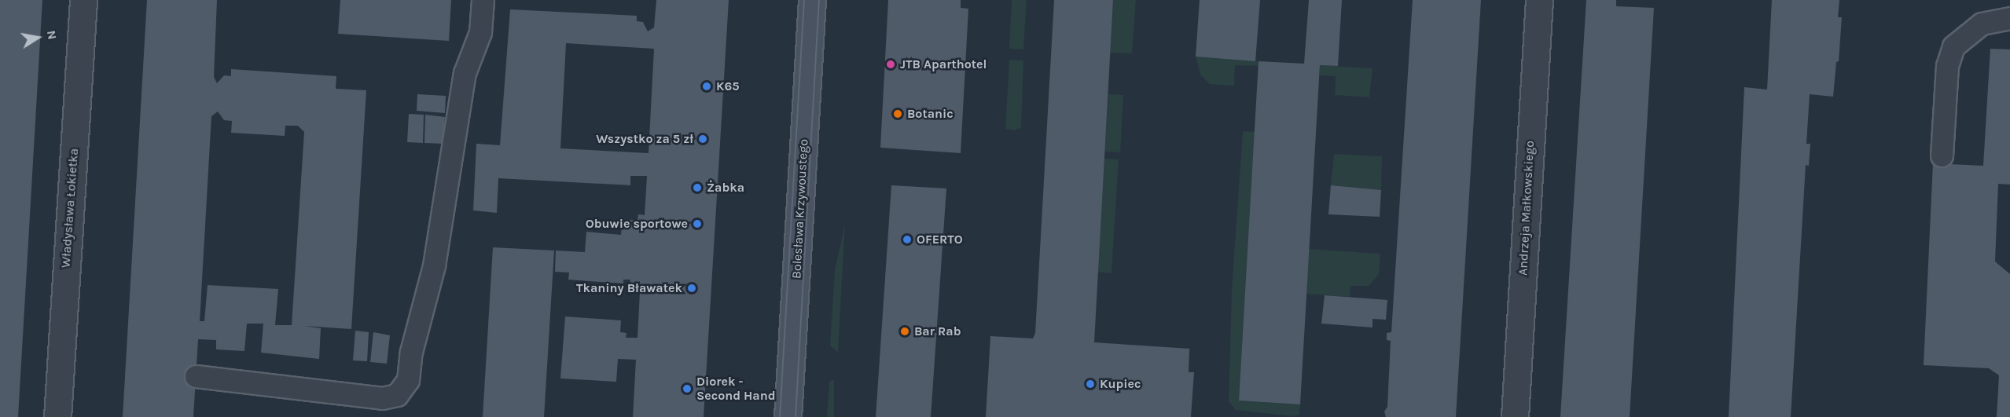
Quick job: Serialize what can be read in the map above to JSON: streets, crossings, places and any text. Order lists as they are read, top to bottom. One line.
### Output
{"streets":{"street":["Władysława Łokietka","Andrzeja Małkowskiego","Bolesława Krzywoustego"]},"places":["JTB Aparthotel","K65","Botanic","Wszystko za 5 zł","Żabka","Obuwie sportowe","OFERTO","Tkaniny Bławatek","Bar Rab","Kupiec","Diorek - Second Hand"],"north":"right"}
